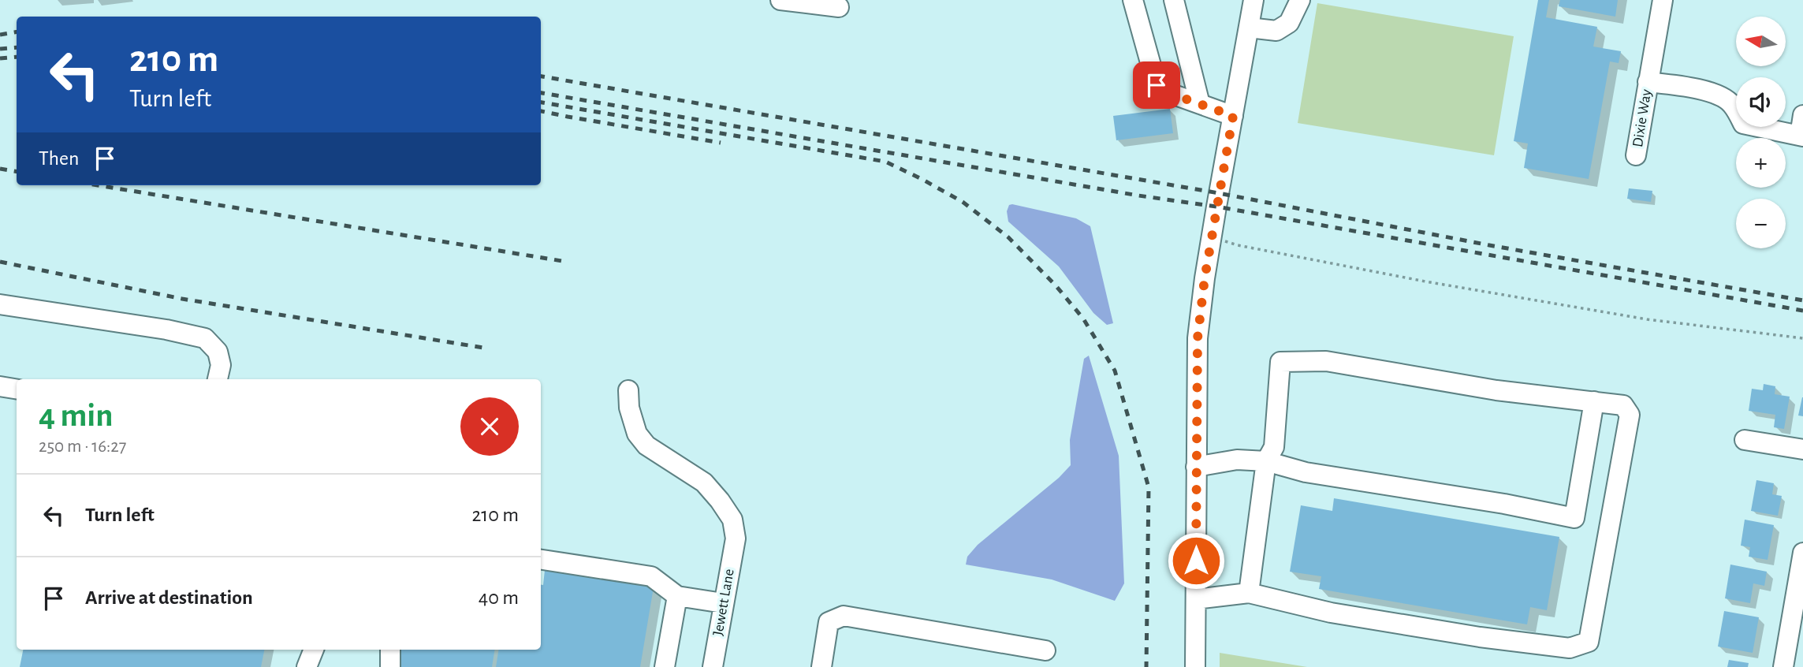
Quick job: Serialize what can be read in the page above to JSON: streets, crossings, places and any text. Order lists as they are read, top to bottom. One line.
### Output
{"streets":{"street":["Dixie Way","Jewett Lane"]},"north":"left","page":{"map_buttons":["+","−"],"turn":["210 m","Turn left"],"then":"Then","heading":["4 min","250 m · 16:27"],"list":[{"name":"Turn left","value":"210 m"},{"name":"Arrive at destination","value":"40 m"}]}}
